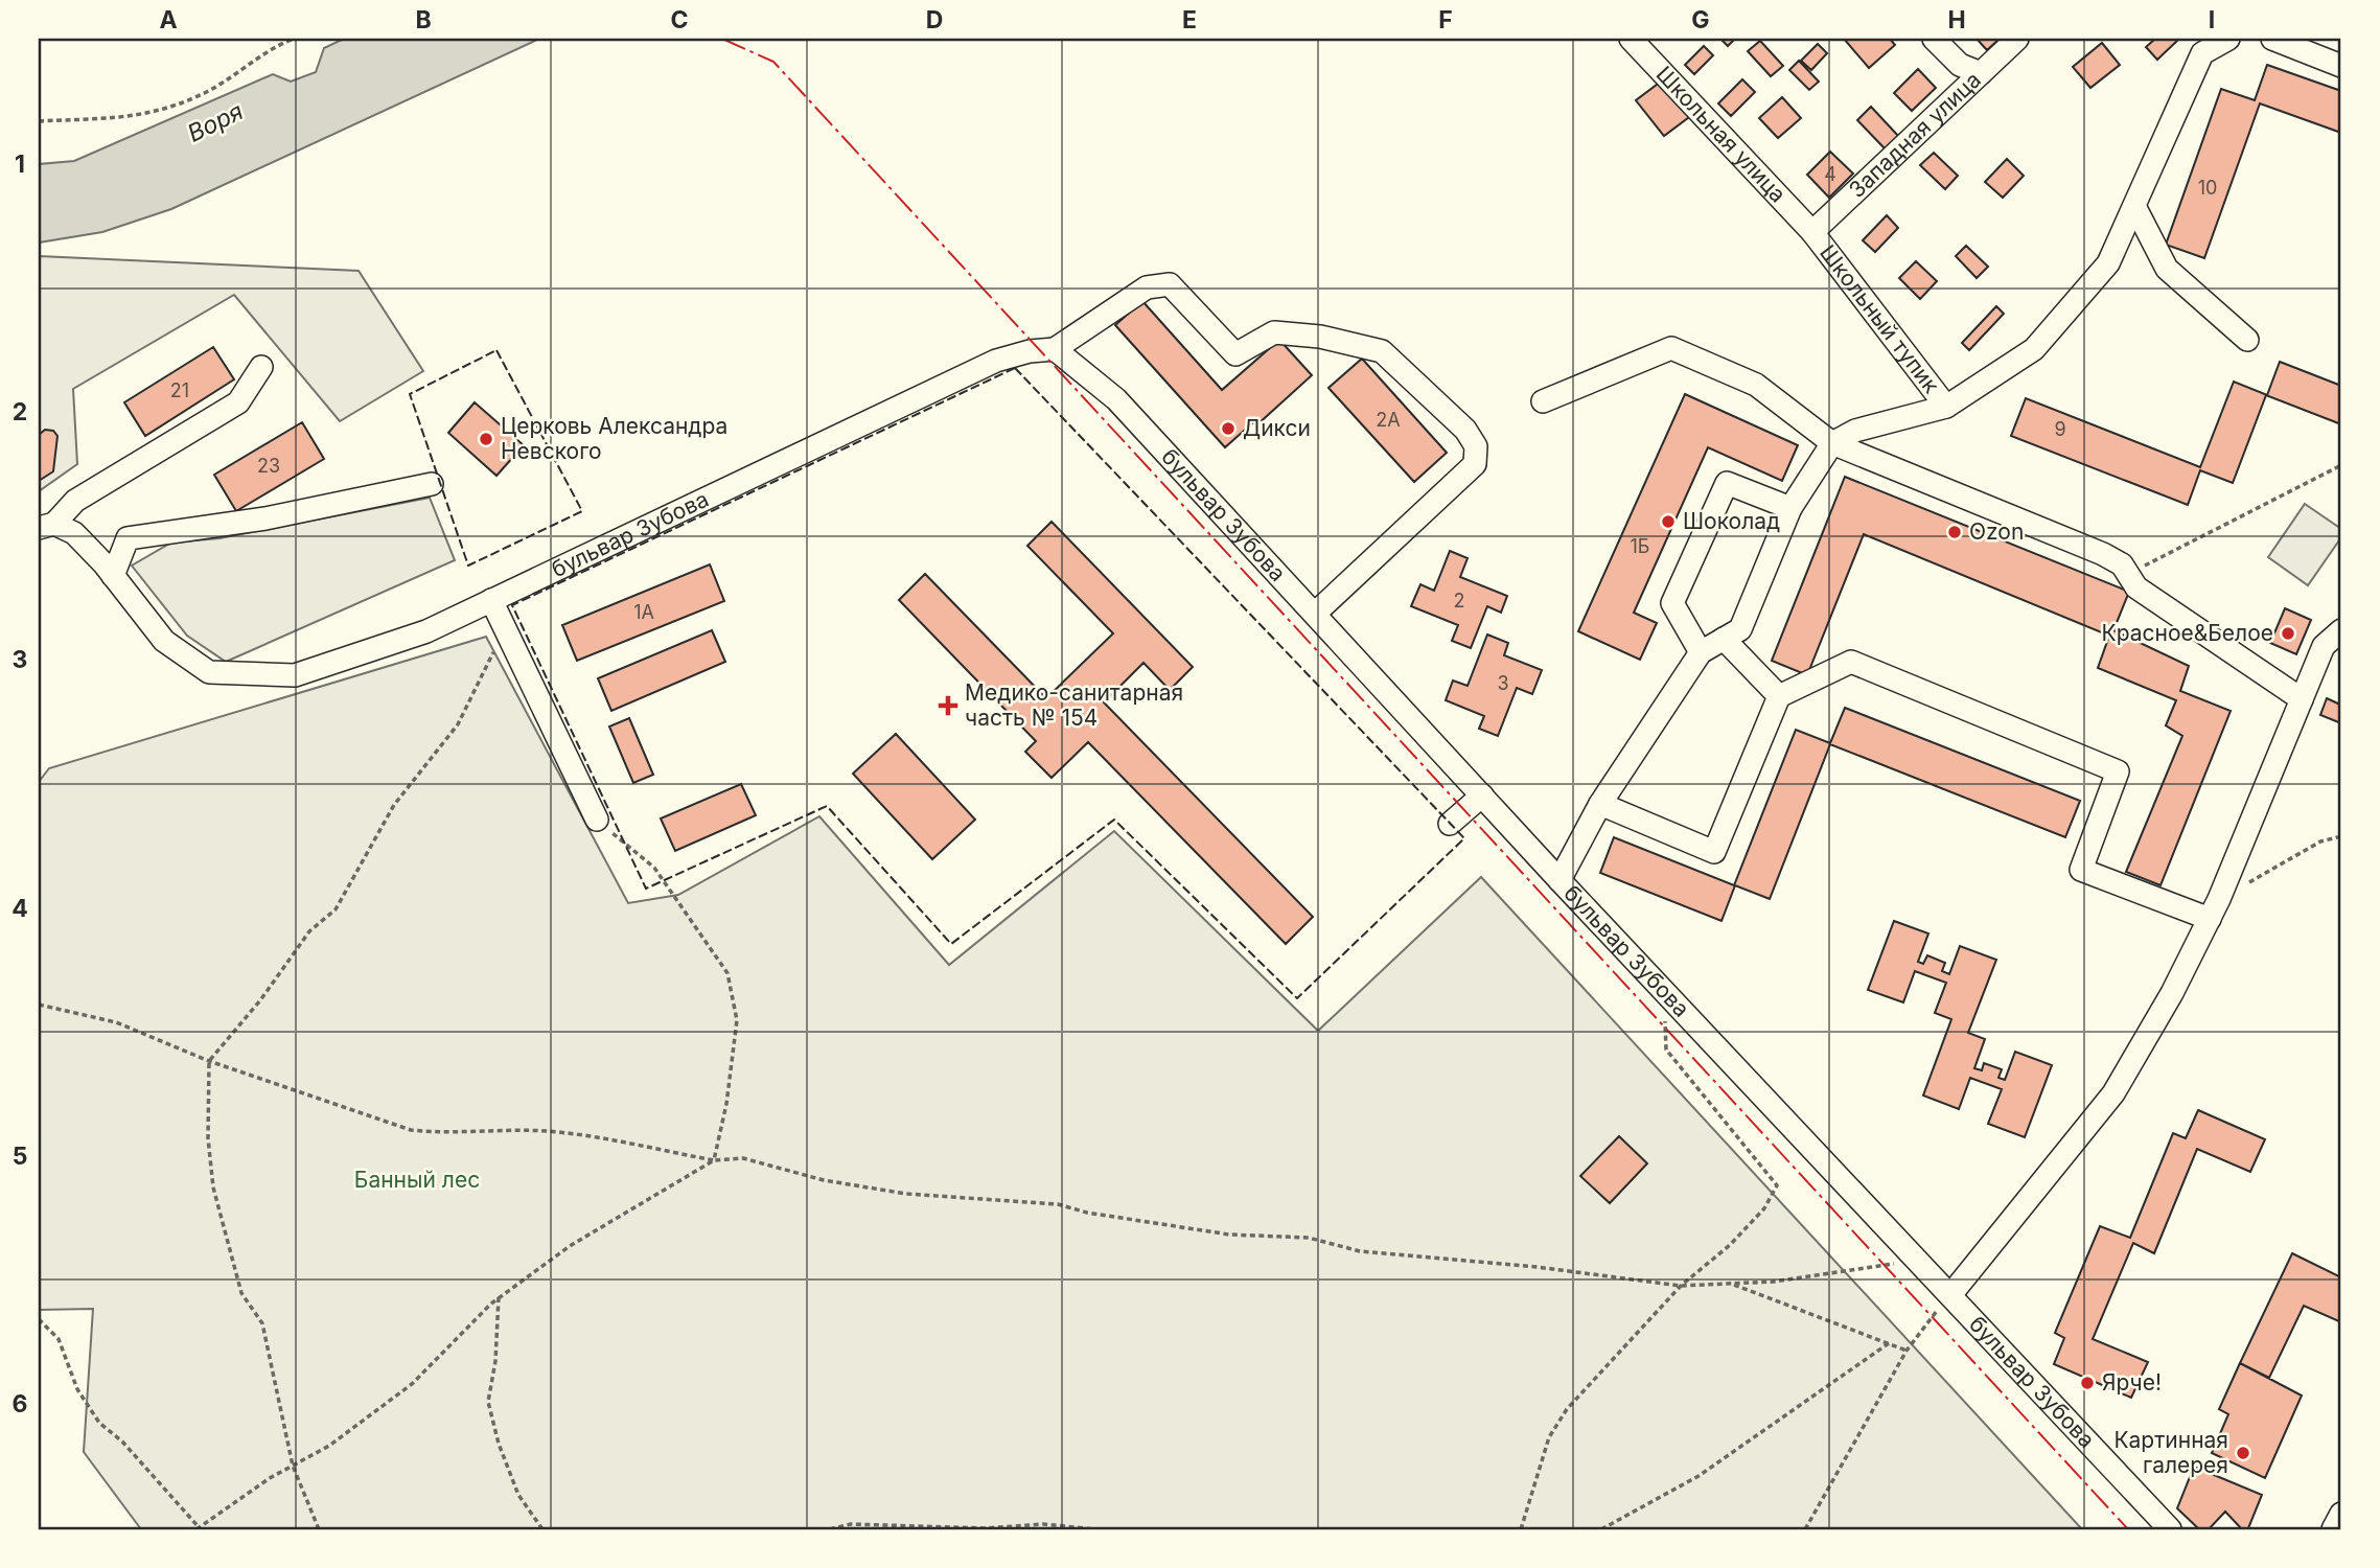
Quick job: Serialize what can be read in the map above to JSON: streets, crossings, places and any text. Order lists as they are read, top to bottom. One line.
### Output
{"streets":{"street":["Школьная улица","Западная улица","Школьный тупик","бульвар Зубова"]},"crossings":[["Школьная улица","Западная улица"],["Школьная улица","Школьный тупик"],["Западная улица","Школьный тупик"]],"water":["Воря"],"parks":["Банный лес"],"places":{"other":["Дикси","Церковь Александра Невского","Шоколад","Ozon","Красное&Белое","Ярче!","Картинная галерея"],"health":["Медико-санитарная часть № 154"]},"house_numbers":["4","10","21","2А","9","23","1Б","2","1А","3"],"grid":{"columns":["A","B","C","D","E","F","G","H","I"],"rows":["1","2","3","4","5","6"]}}
